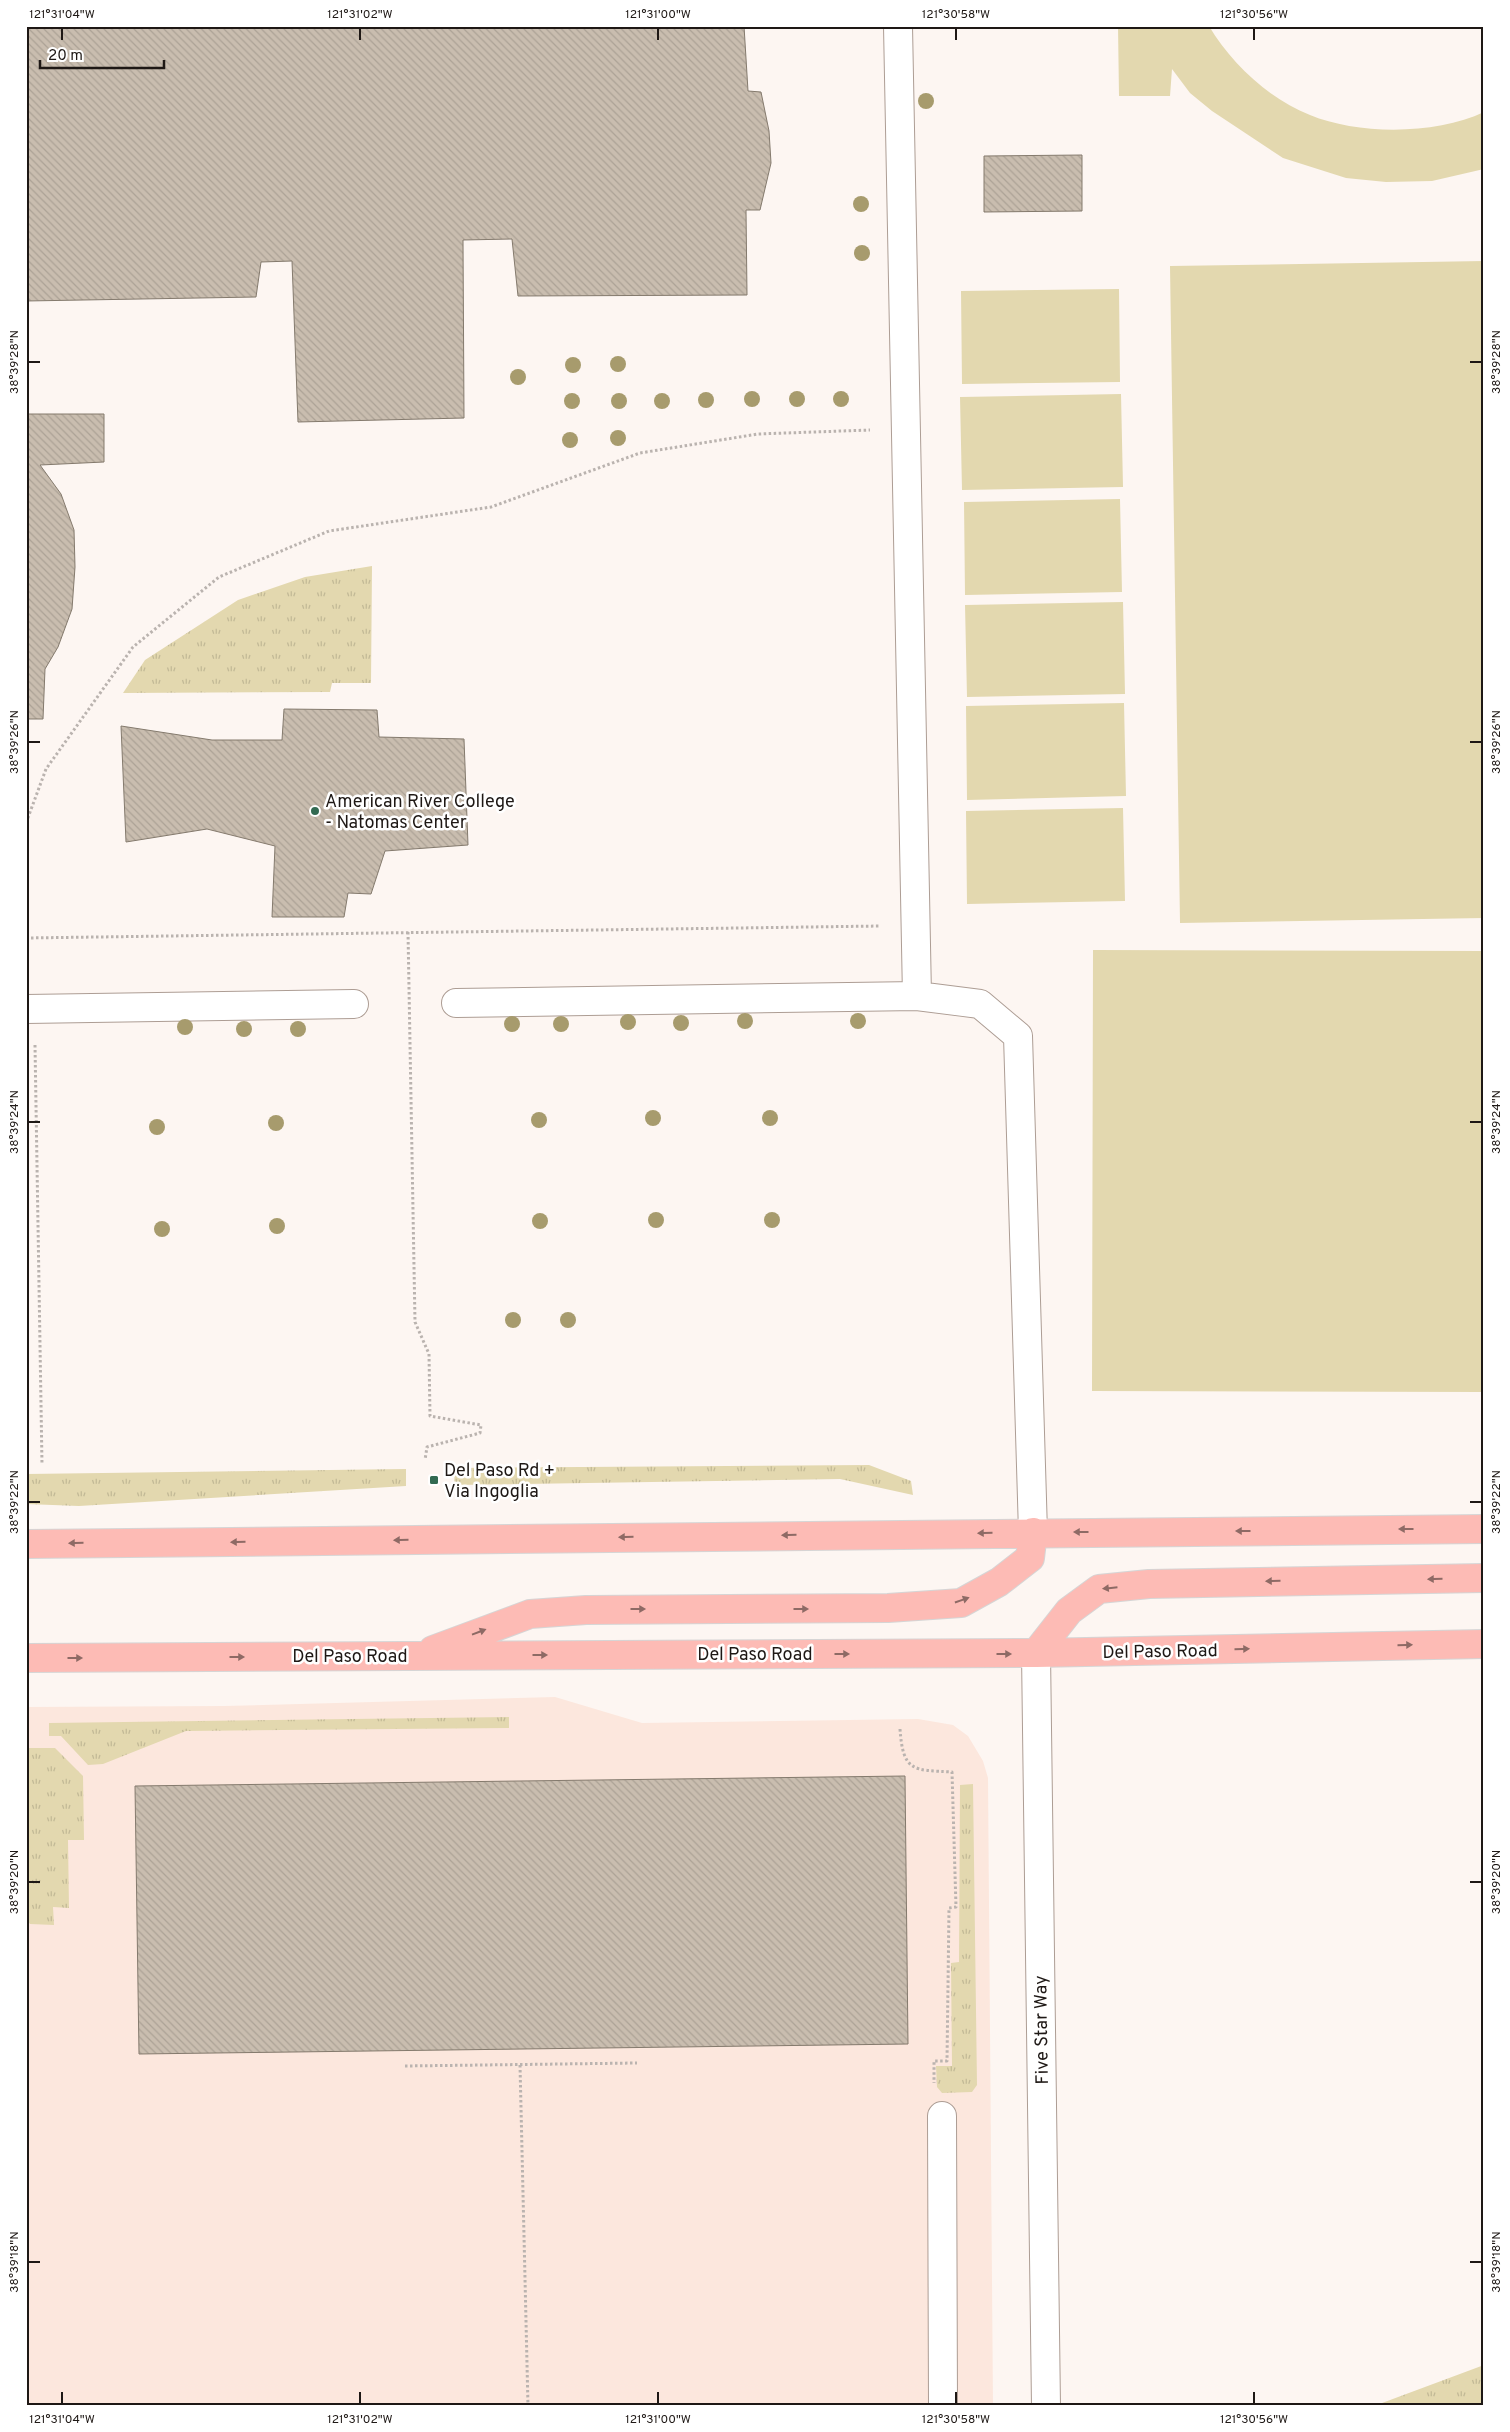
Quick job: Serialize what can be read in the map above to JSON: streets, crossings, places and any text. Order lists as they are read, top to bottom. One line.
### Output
{"streets":{"main road":["Del Paso Road"],"street":["Five Star Way"]},"crossings":[["Del Paso Road","Five Star Way"]],"places":{"other":["American River College - Natomas Center"],"transit":["Del Paso Rd + Via Ingoglia"]},"scale_bar":"20 m","coordinates":["121°31'04\"W","121°31'02\"W","121°31'00\"W","121°30'58\"W","121°30'56\"W","38°39'28\"N","38°39'26\"N","38°39'24\"N","38°39'22\"N","38°39'20\"N","38°39'18\"N"]}
